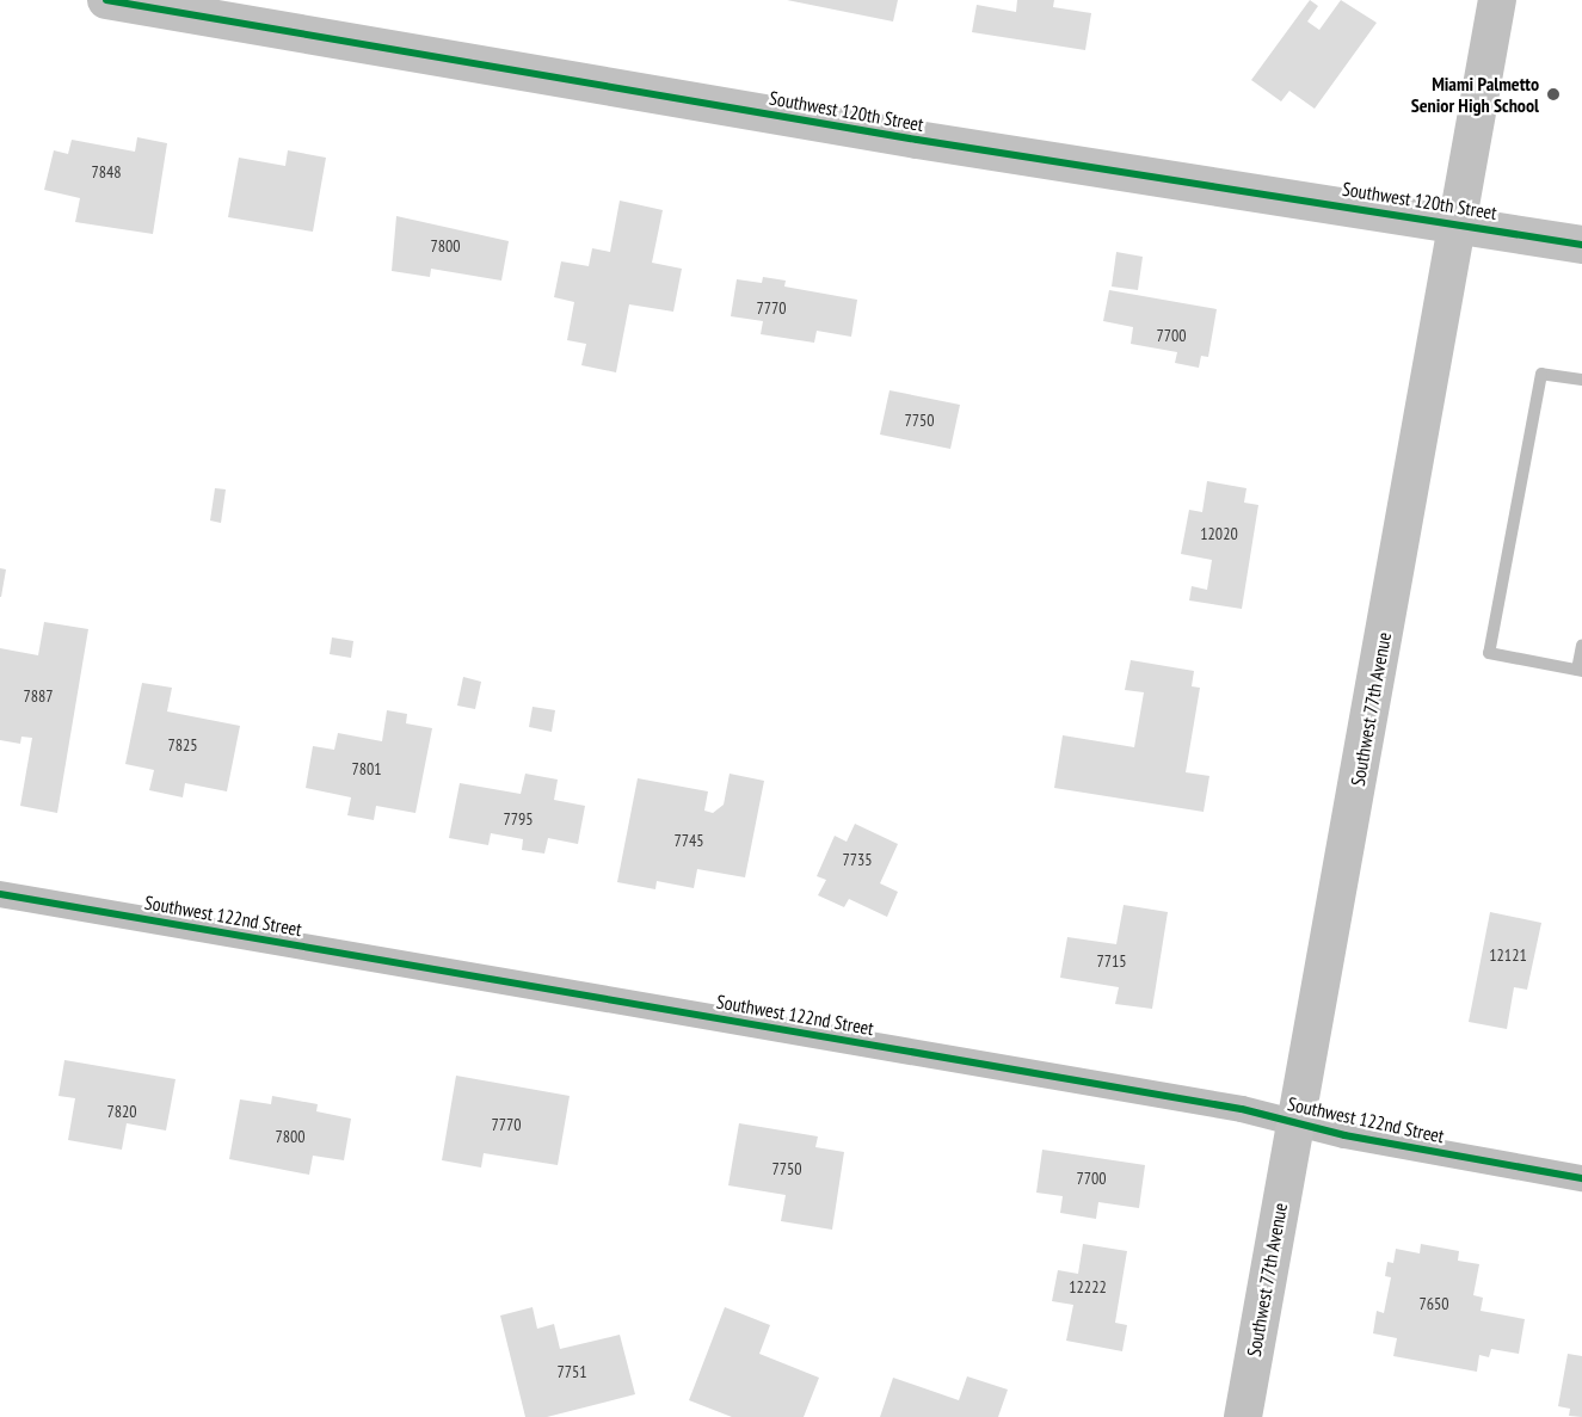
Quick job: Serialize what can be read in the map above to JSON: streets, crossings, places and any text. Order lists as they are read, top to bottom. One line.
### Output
{"streets":{"street":["Southwest 120th Street","Southwest 77th Avenue","Southwest 122nd Street"]},"crossings":[["Southwest 120th Street","Southwest 77th Avenue"],["Southwest 77th Avenue","Southwest 122nd Street"]],"places":["Miami Palmetto Senior High School"],"house_numbers":["7848","7800","7770","7700","7750","12020","7887","7825","7801","7795","7745","7735","12121","7715","7820","7770","7800","7750","7700","12222","7650","7751"]}
